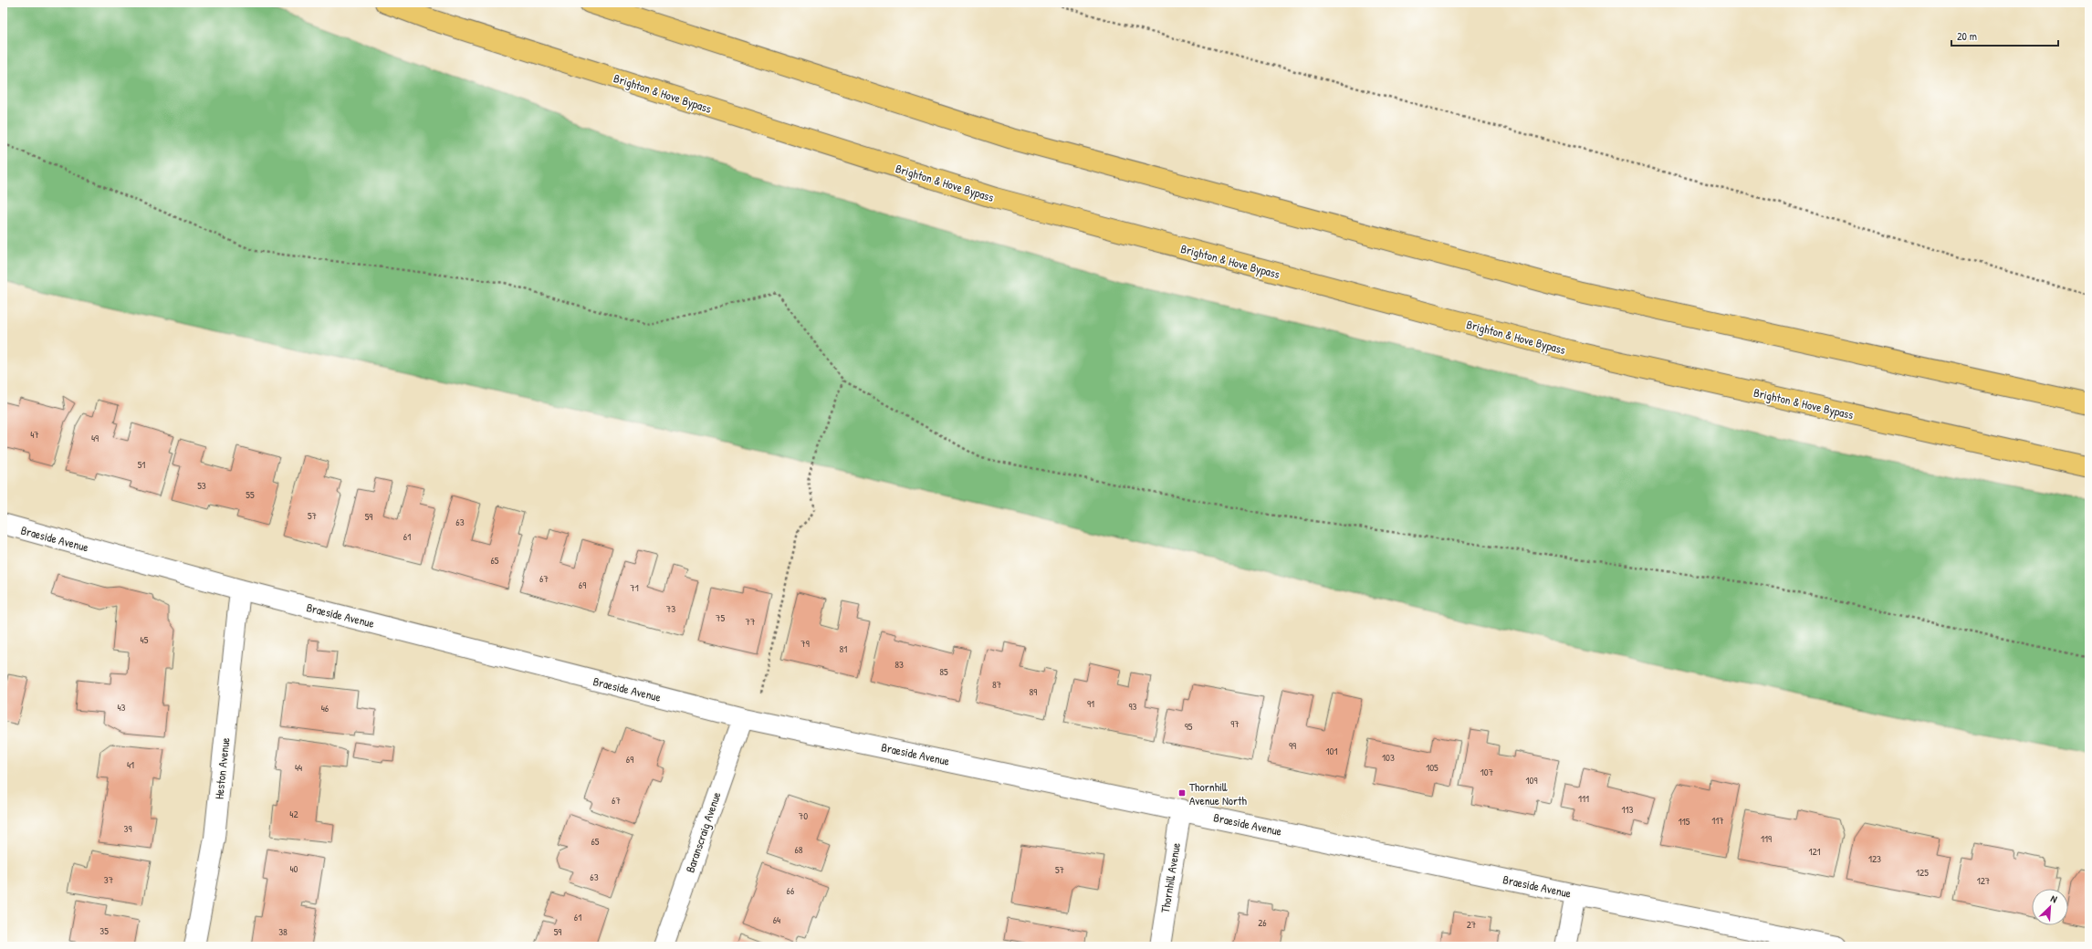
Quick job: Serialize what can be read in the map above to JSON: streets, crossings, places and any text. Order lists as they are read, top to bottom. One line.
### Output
{"streets":{"highway":["Brighton & Hove Bypass"],"street":["Braeside Avenue","Heston Avenue","Baranscraig Avenue","Thornhill Avenue"]},"crossings":[["Braeside Avenue","Heston Avenue"],["Braeside Avenue","Baranscraig Avenue"],["Braeside Avenue","Thornhill Avenue"]],"places":{"transit":["Thornhill Avenue North"]},"house_numbers":["47","49","51","53","55","57","59","63","61","65","67","69","71","73","75","77","45","79","81","83","85","87","89","91","93","43","46","97","95","99","101","103","69","41","44","105","107","109","111","67","113","42","70","117","115","39","119","65","68","121","123","40","57","125","63","37","127","66","61","64","26","27","35","38","59"],"scale_bar":"20 m","north":"top right"}
